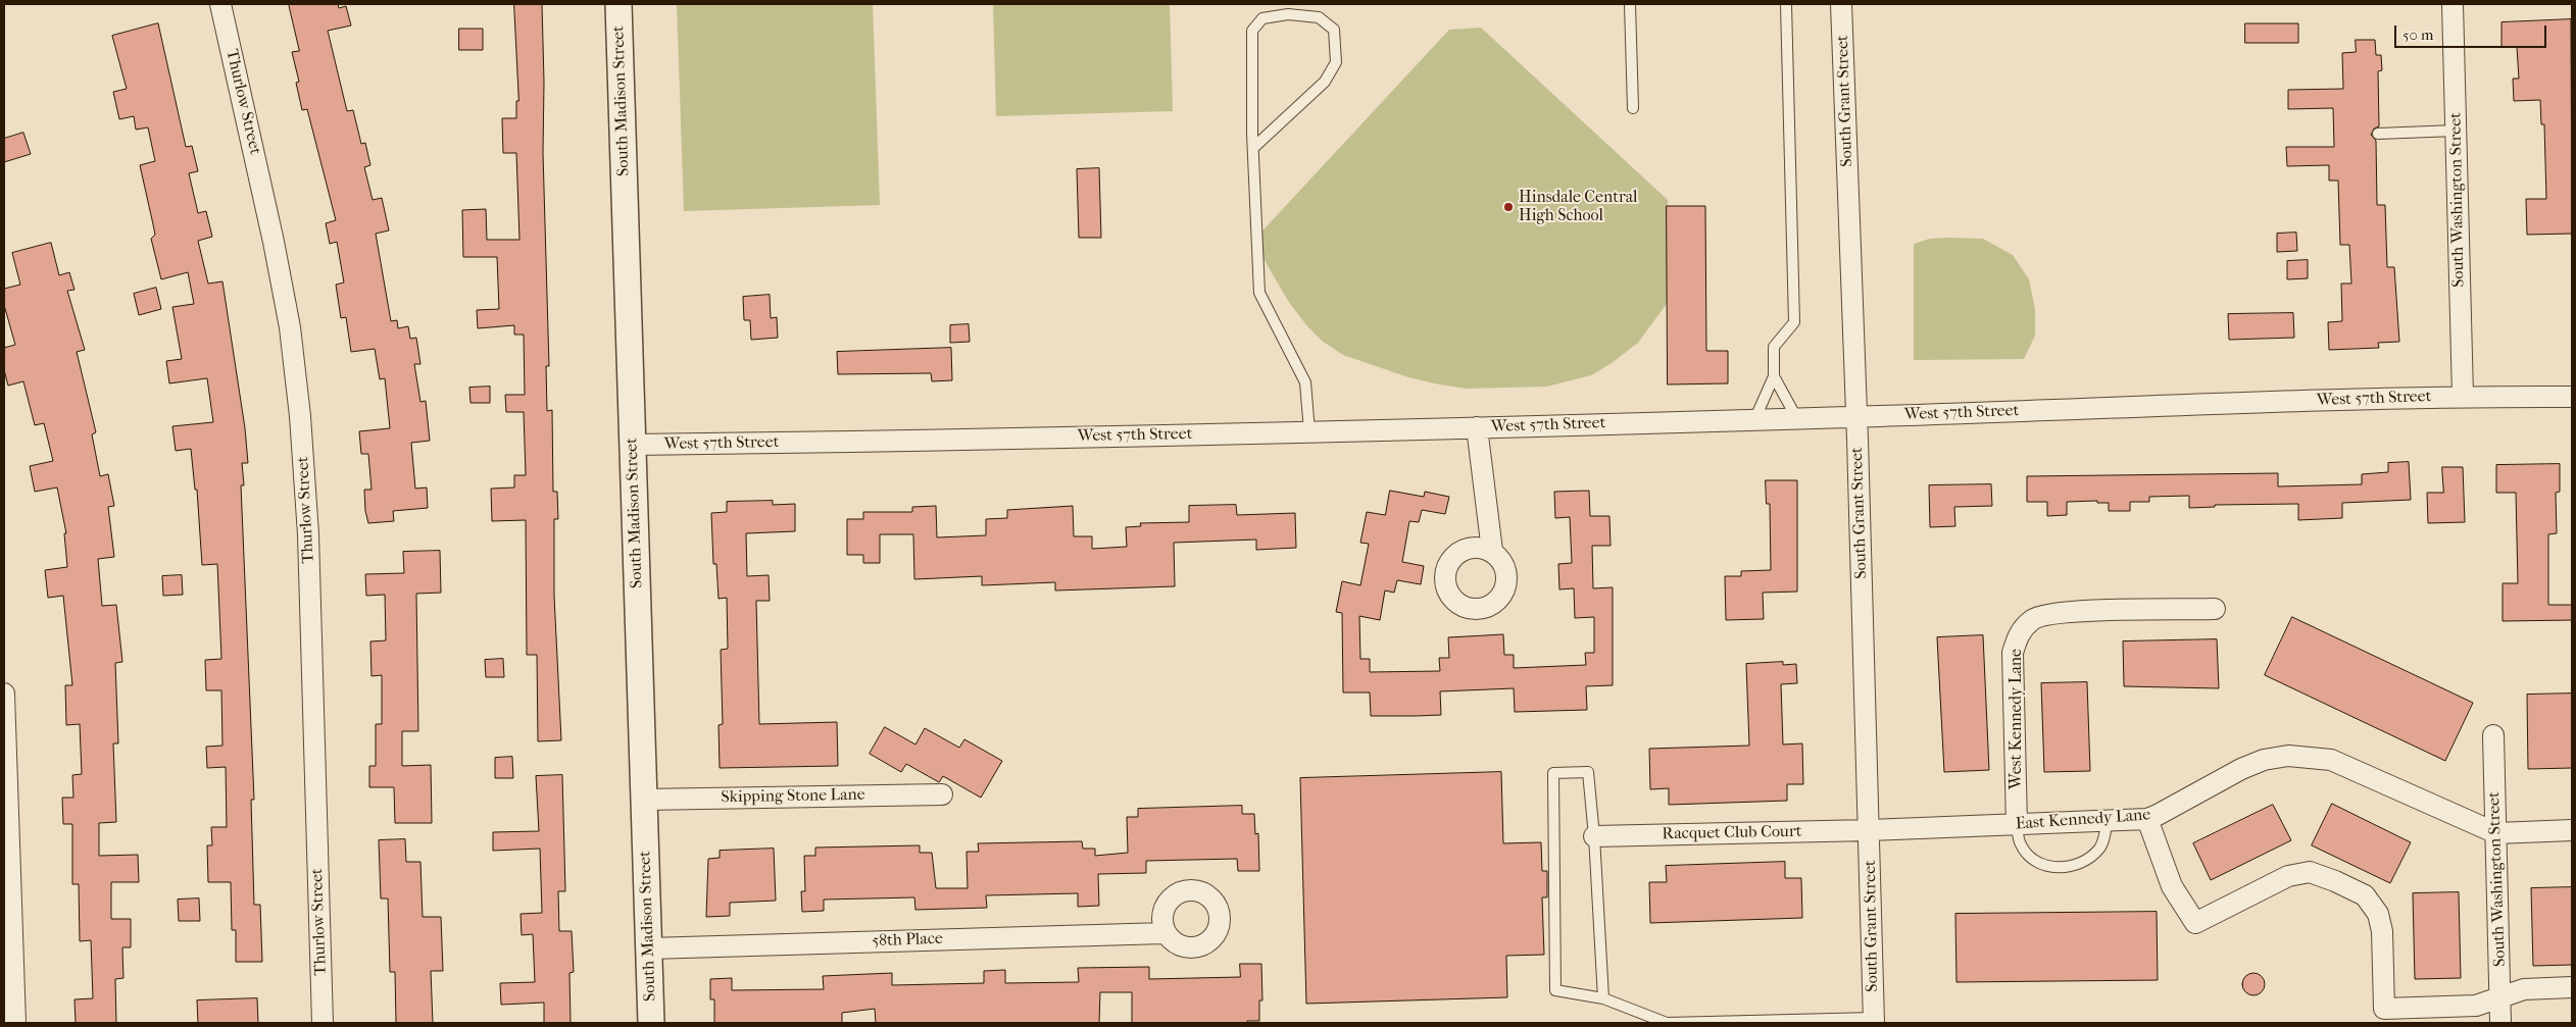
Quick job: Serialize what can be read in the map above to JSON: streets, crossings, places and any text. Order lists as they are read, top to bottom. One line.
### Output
{"streets":{"street":["South Madison Street","South Grant Street","Thurlow Street","South Washington Street","West 57th Street","West Kennedy Lane","Skipping Stone Lane","East Kennedy Lane","Racquet Club Court","58th Place"]},"crossings":[["South Madison Street","West 57th Street"],["South Madison Street","Skipping Stone Lane"],["South Madison Street","58th Place"],["South Grant Street","West 57th Street"],["South Grant Street","East Kennedy Lane"],["South Grant Street","Racquet Club Court"],["South Washington Street","West 57th Street"],["South Washington Street","East Kennedy Lane"],["West Kennedy Lane","East Kennedy Lane"],["East Kennedy Lane","Racquet Club Court"]],"places":["Hinsdale Central High School"],"scale_bar":"50 m"}
